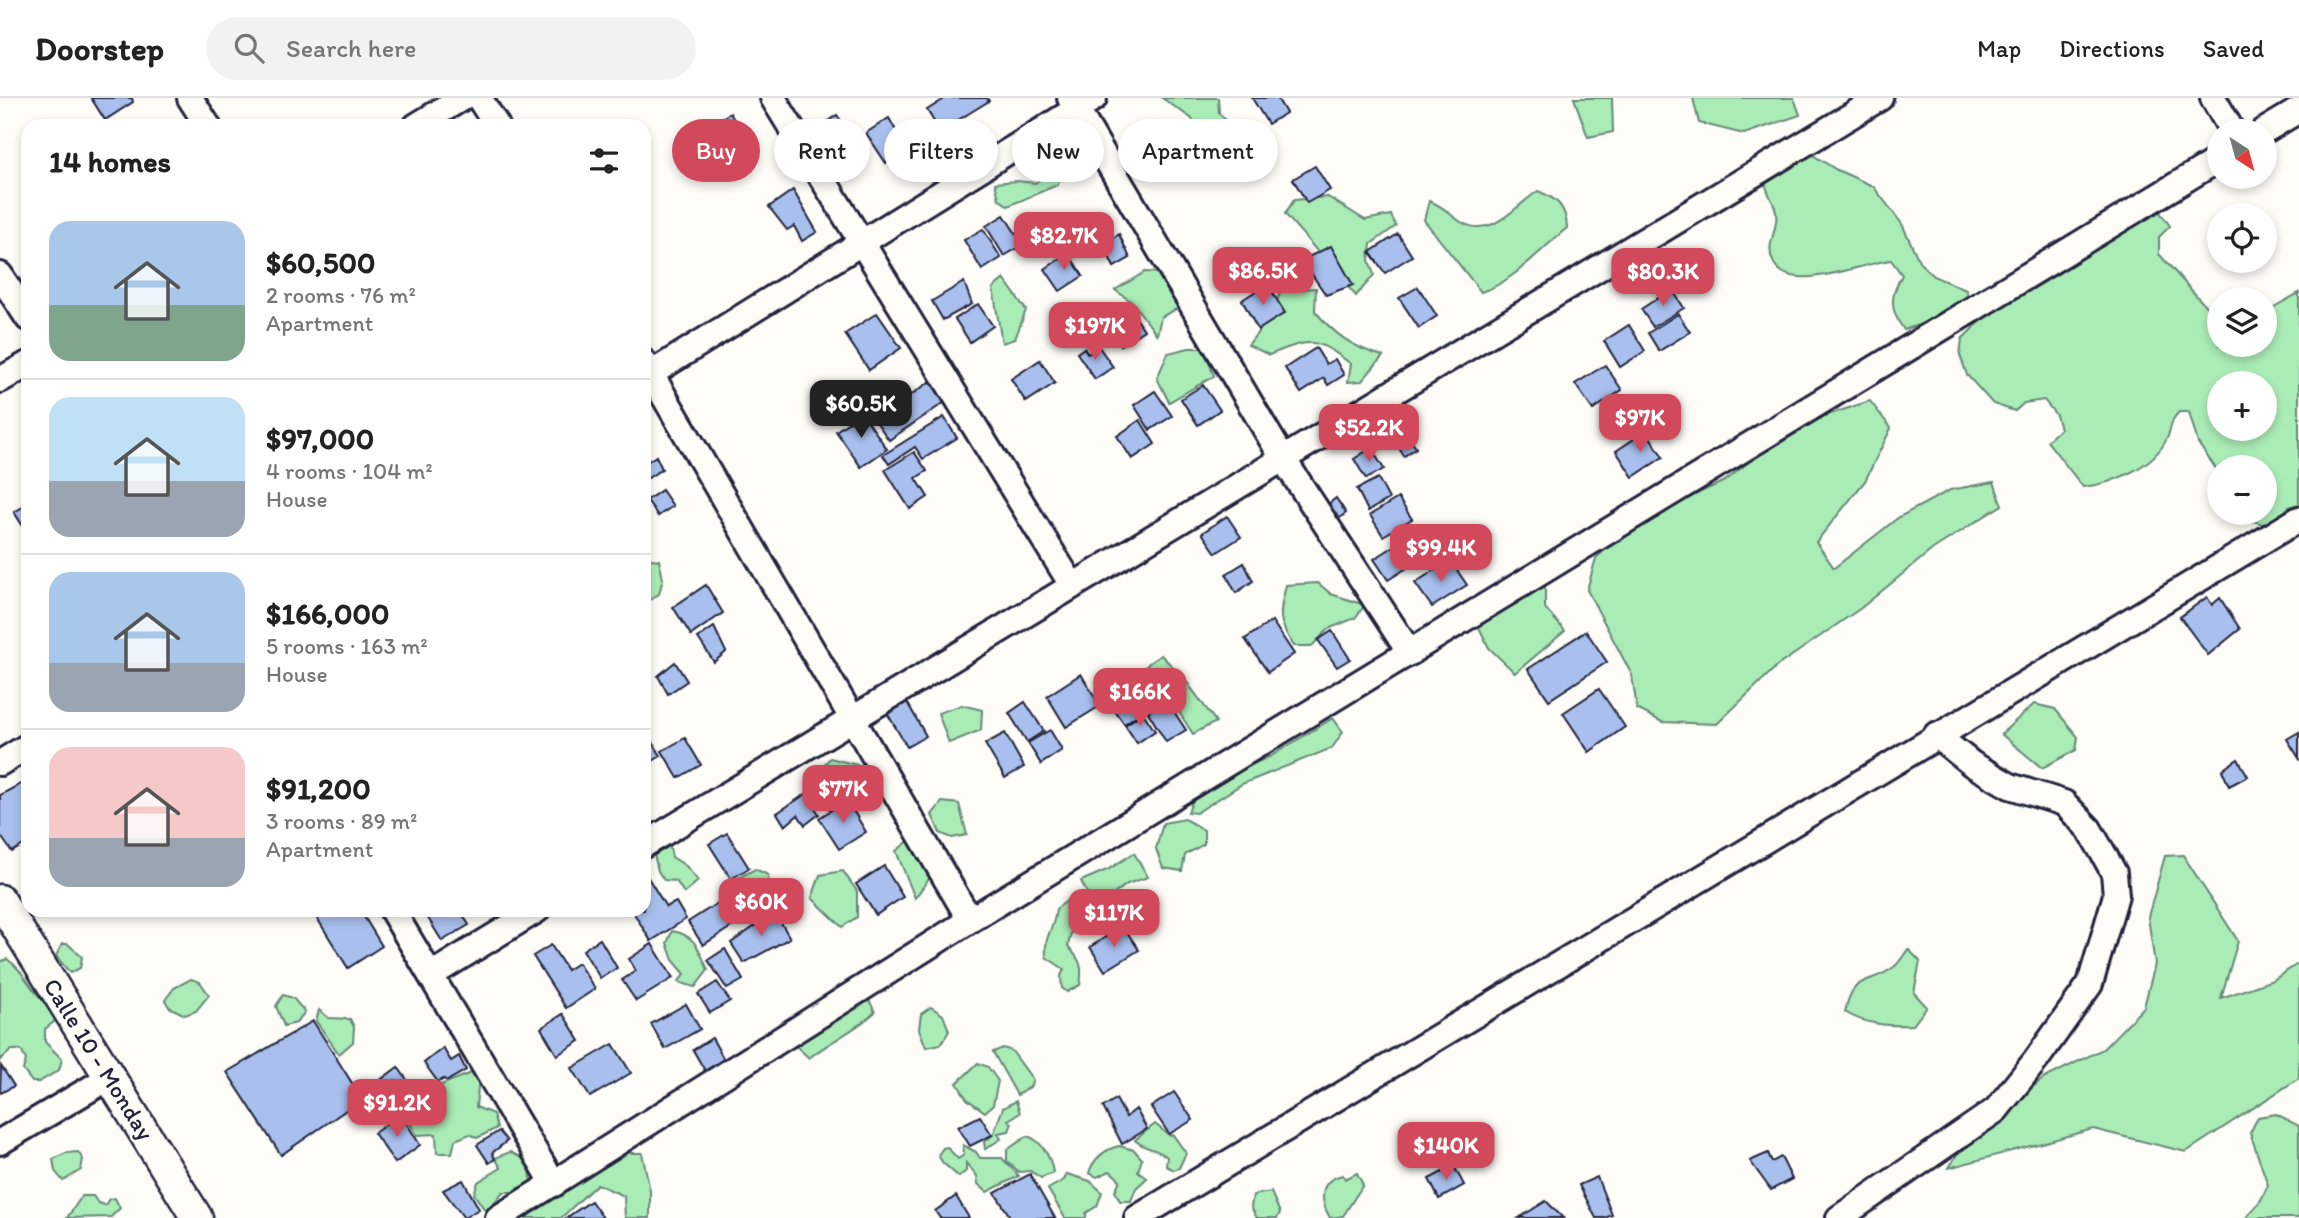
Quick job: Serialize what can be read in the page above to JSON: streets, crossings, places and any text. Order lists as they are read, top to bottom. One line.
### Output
{"streets":{"street":["Calle 10 - Monday"]},"north":"bottom right","page":{"header":"Doorstep","search":"Search here","nav":["Map","Directions","Saved"],"map_buttons":["+","−"],"chip":["Buy","Rent","Filters","New","Apartment"],"heading":"14 homes","list":[{"name":"$60,500","note":"2 rooms · 76 m² · Apartment"},{"name":"$97,000","note":"4 rooms · 104 m² · House"},{"name":"$166,000","note":"5 rooms · 163 m² · House"},{"name":"$91,200","note":"3 rooms · 89 m² · Apartment"}],"price":["$82.7K","$86.5K","$80.3K","$197K","$60.5K","$97K","$52.2K","$99.4K","$166K","$77K","$60K","$117K","$91.2K","$140K"]}}
